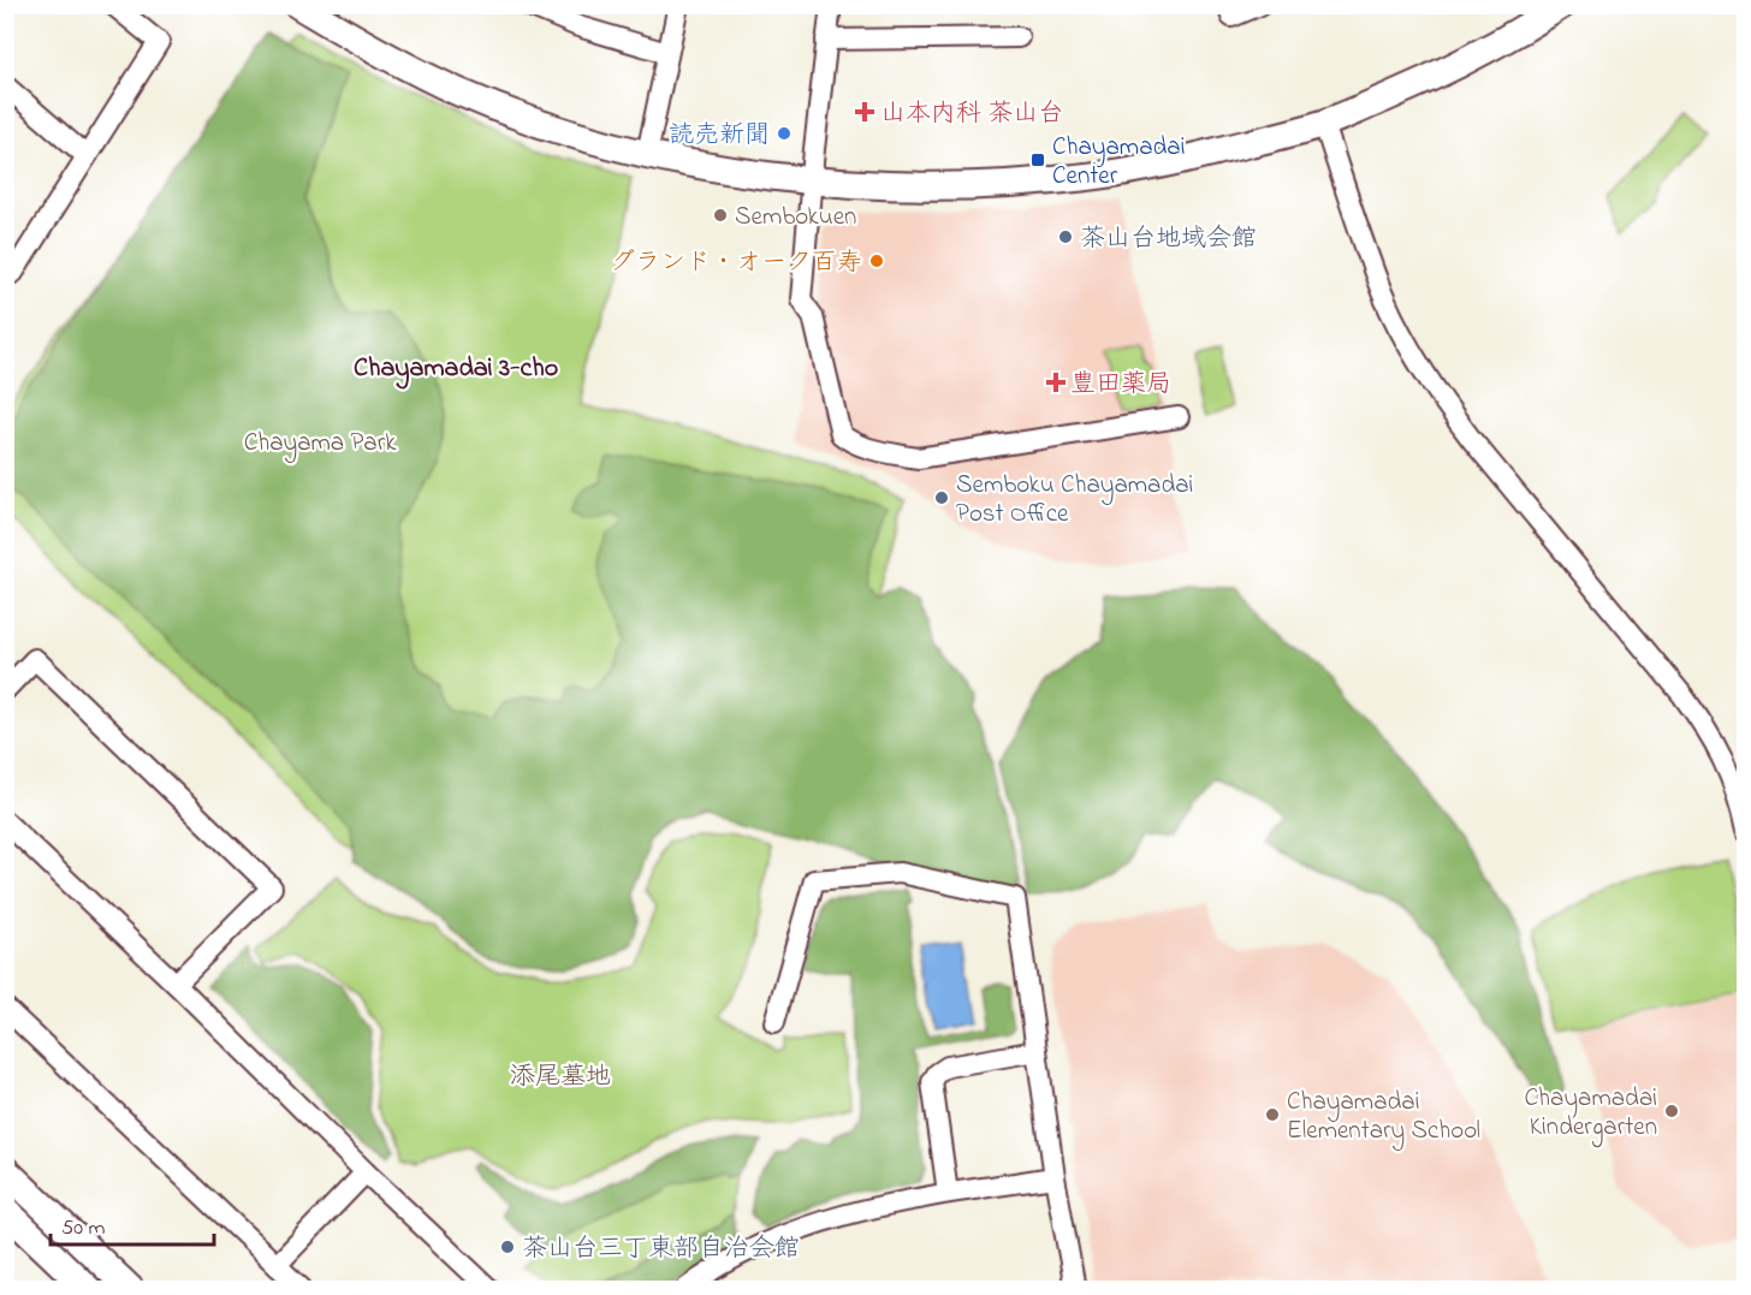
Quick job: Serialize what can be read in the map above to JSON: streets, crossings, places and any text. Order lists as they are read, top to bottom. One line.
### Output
{"districts":["Chayamadai 3-cho"],"parks":["Chayama Park","添尾墓地"],"places":{"health":["山本内科 茶山台","豊田薬局"],"other":["読売新聞","Sembokuen","茶山台地域会館","グランド・オーク百寿","Semboku Chayamadai Post Office","Chayamadai Kindergarten","Chayamadai Elementary School","茶山台三丁東部自治会館"],"transit":["Chayamadai Center"]},"scale_bar":"50 m"}
